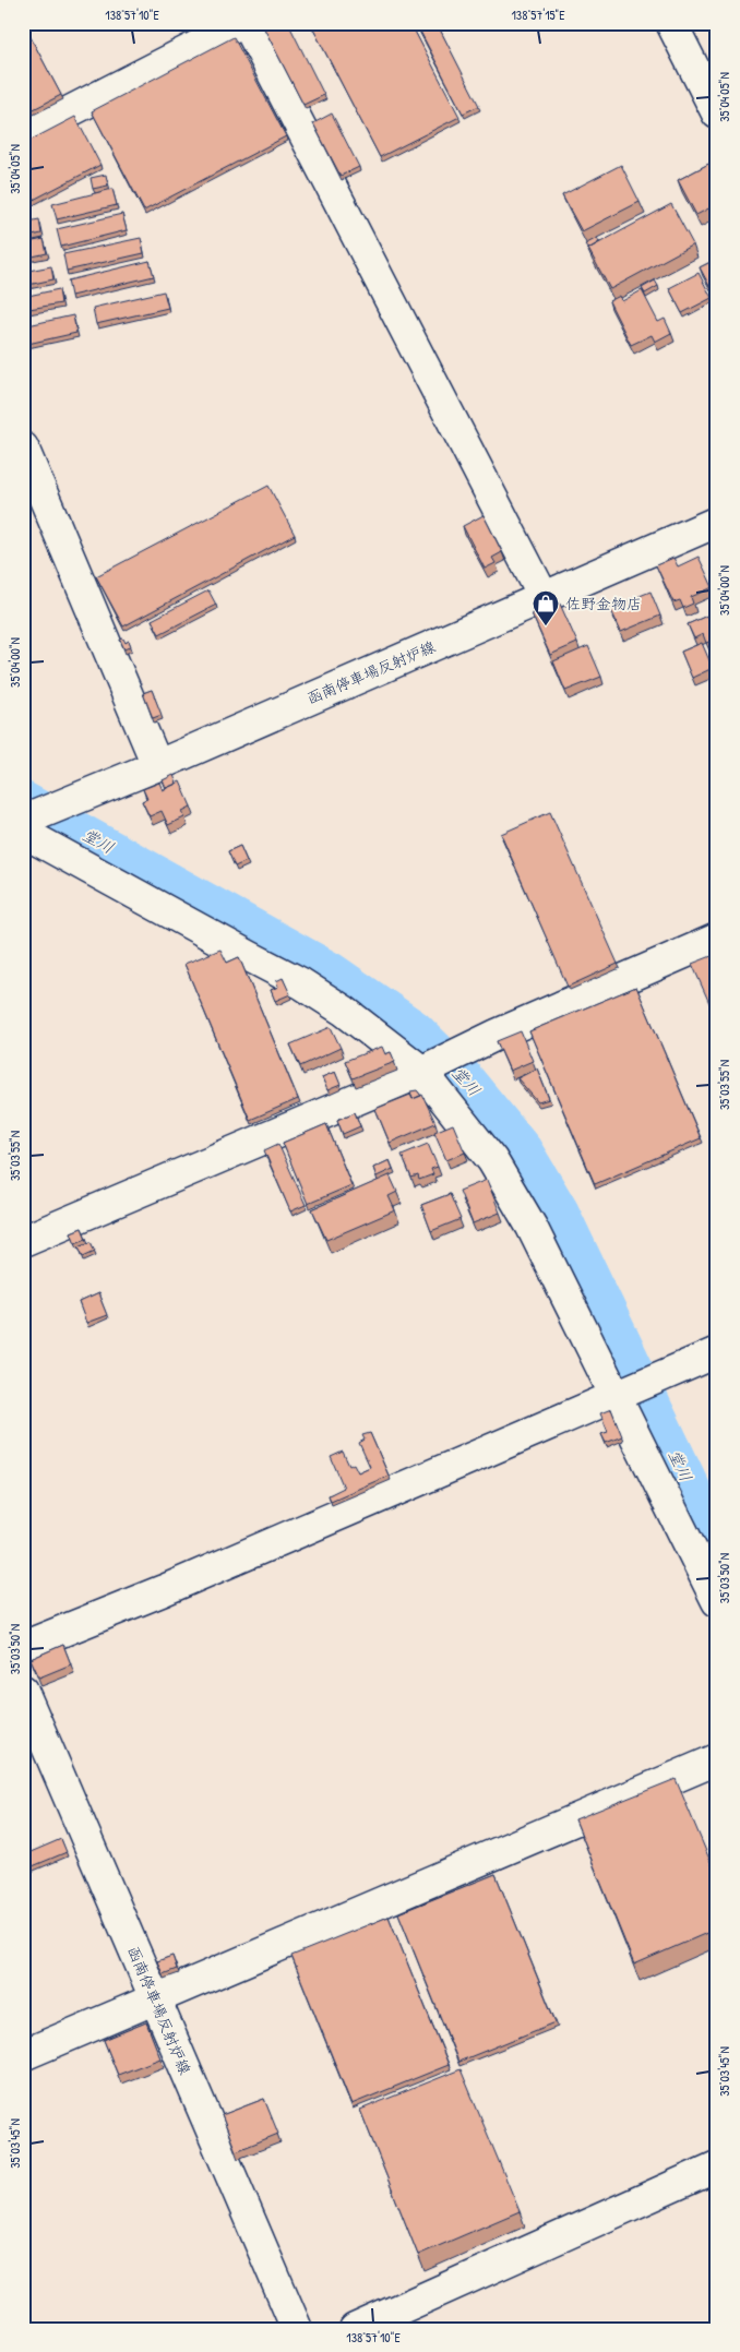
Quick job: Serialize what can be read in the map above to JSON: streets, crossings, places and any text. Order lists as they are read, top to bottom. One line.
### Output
{"streets":{"street":["函南停車場反射炉線"]},"water":["堂川"],"places":{"shop":["佐野金物店"]},"coordinates":["138°57'10\"E","138°57'15\"E","35°04'05\"N","35°04'00\"N","35°03'55\"N","35°03'50\"N","35°03'45\"N"]}
